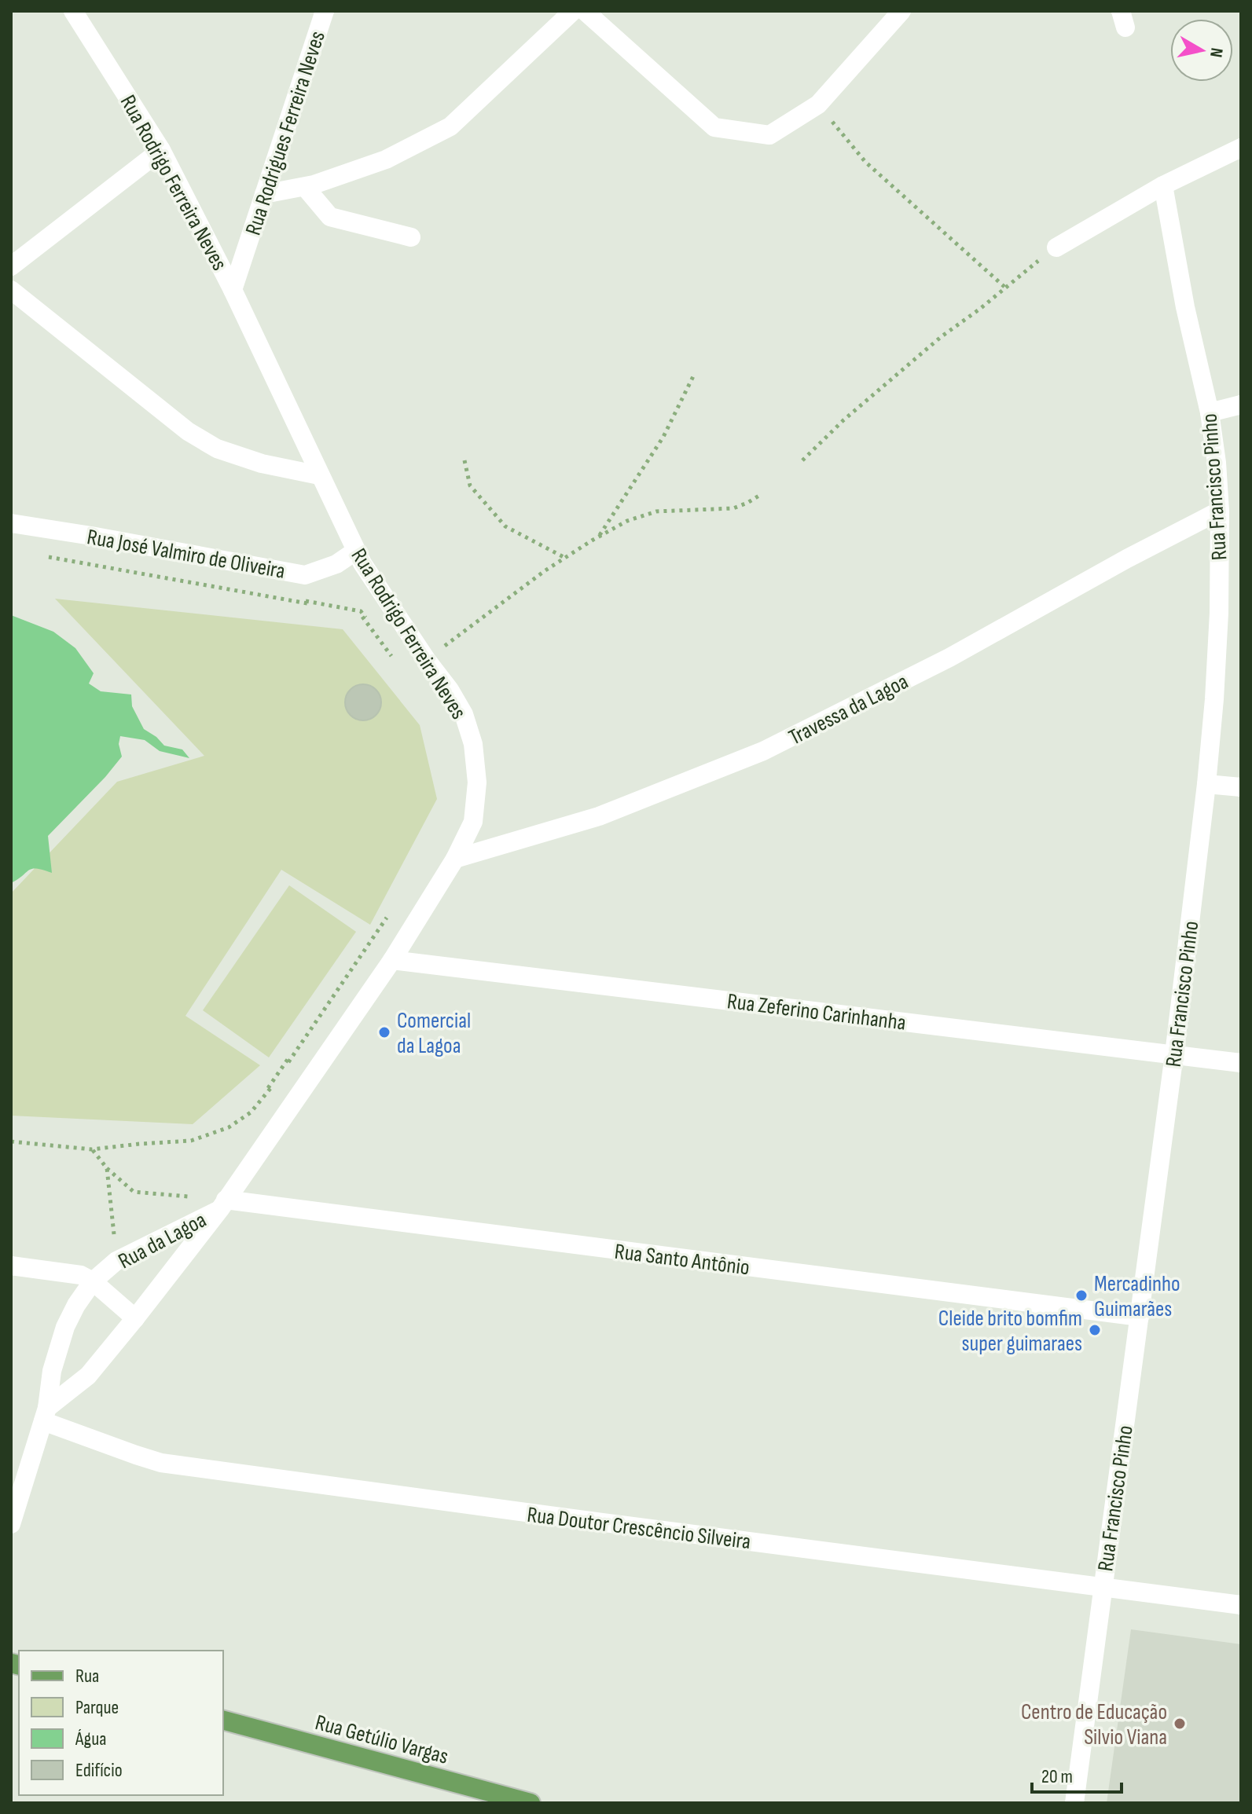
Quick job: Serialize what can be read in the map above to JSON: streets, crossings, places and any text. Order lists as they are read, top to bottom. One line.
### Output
{"streets":{"main road":["Rua Getúlio Vargas"],"street":["Rua Rodrigues Ferreira Neves","Rua Rodrigo Ferreira Neves","Rua Francisco Pinho","Rua José Valmiro de Oliveira","Travessa da Lagoa","Rua Zeferino Carinhanha","Rua da Lagoa","Rua Santo Antônio","Rua Doutor Crescêncio Silveira"]},"crossings":[["Rua Rodrigues Ferreira Neves","Rua Rodrigo Ferreira Neves"],["Rua Rodrigo Ferreira Neves","Rua José Valmiro de Oliveira"],["Rua Rodrigo Ferreira Neves","Travessa da Lagoa"],["Rua Rodrigo Ferreira Neves","Rua Zeferino Carinhanha"],["Rua Rodrigo Ferreira Neves","Rua da Lagoa"],["Rua Rodrigo Ferreira Neves","Rua Santo Antônio"],["Rua Francisco Pinho","Travessa da Lagoa"],["Rua Francisco Pinho","Rua Zeferino Carinhanha"],["Rua Francisco Pinho","Rua Santo Antônio"],["Rua Francisco Pinho","Rua Doutor Crescêncio Silveira"],["Rua da Lagoa","Rua Santo Antônio"],["Rua da Lagoa","Rua Doutor Crescêncio Silveira"]],"places":["Comercial da Lagoa","Mercadinho Guimarães","Cleide brito bomfim super guimaraes","Centro de Educação Silvio Viana"],"legend":["Rua","Parque","Água","Edifício"],"scale_bar":"20 m","north":"right"}
